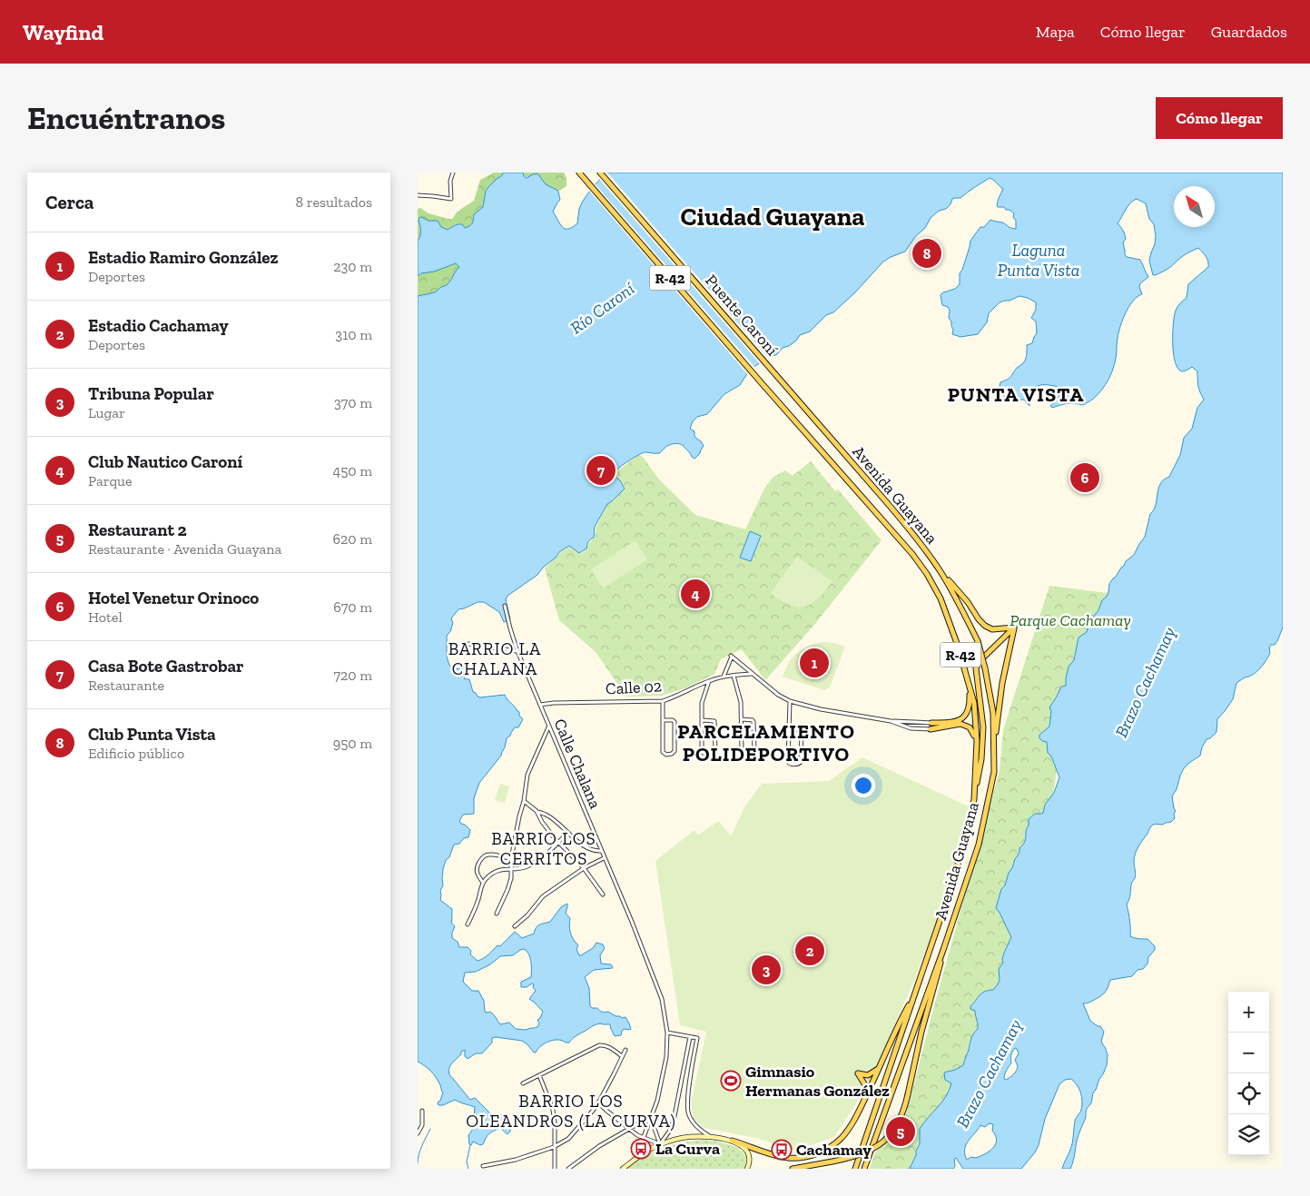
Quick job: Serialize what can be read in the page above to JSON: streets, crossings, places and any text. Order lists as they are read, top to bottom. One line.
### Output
{"streets":{"main road":["R-42","Puente Caroní","Avenida Guayana"],"street":["Calle 02","Calle Chalana"]},"crossings":[["Puente Caroní","Avenida Guayana"],["Calle 02","Calle Chalana"]],"districts":["Ciudad Guayana","PUNTA VISTA","BARRIO LA CHALANA","PARCELAMIENTO POLIDEPORTIVO","BARRIO LOS CERRITOS","BARRIO LOS OLEANDROS (LA CURVA)"],"water":["Laguna Punta Vista","Río Caroní","Brazo Cachamay"],"parks":["Parque Cachamay"],"places":{"sports":["Gimnasio Hermanas González"],"bus stop":["La Curva","Cachamay"]},"north":"top left","page":{"header":"Wayfind","nav":["Mapa","Cómo llegar","Guardados"],"buttons":"Cómo llegar","title":"Encuéntranos","heading":["Cerca","8 resultados"],"list":[{"mark":"1","name":"Estadio Ramiro González","note":"Deportes","value":"230 m"},{"mark":"2","name":"Estadio Cachamay","note":"Deportes","value":"310 m"},{"mark":"3","name":"Tribuna Popular","note":"Lugar","value":"370 m"},{"mark":"4","name":"Club Nautico Caroní","note":"Parque","value":"450 m"},{"mark":"5","name":"Restaurant 2","note":"Restaurante · Avenida Guayana","value":"620 m"},{"mark":"6","name":"Hotel Venetur Orinoco","note":"Hotel","value":"670 m"},{"mark":"7","name":"Casa Bote Gastrobar","note":"Restaurante","value":"720 m"},{"mark":"8","name":"Club Punta Vista","note":"Edificio público","value":"950 m"}],"pins":["8","7","6","4","1","2","3","5"],"map_buttons":["+","−"]}}
